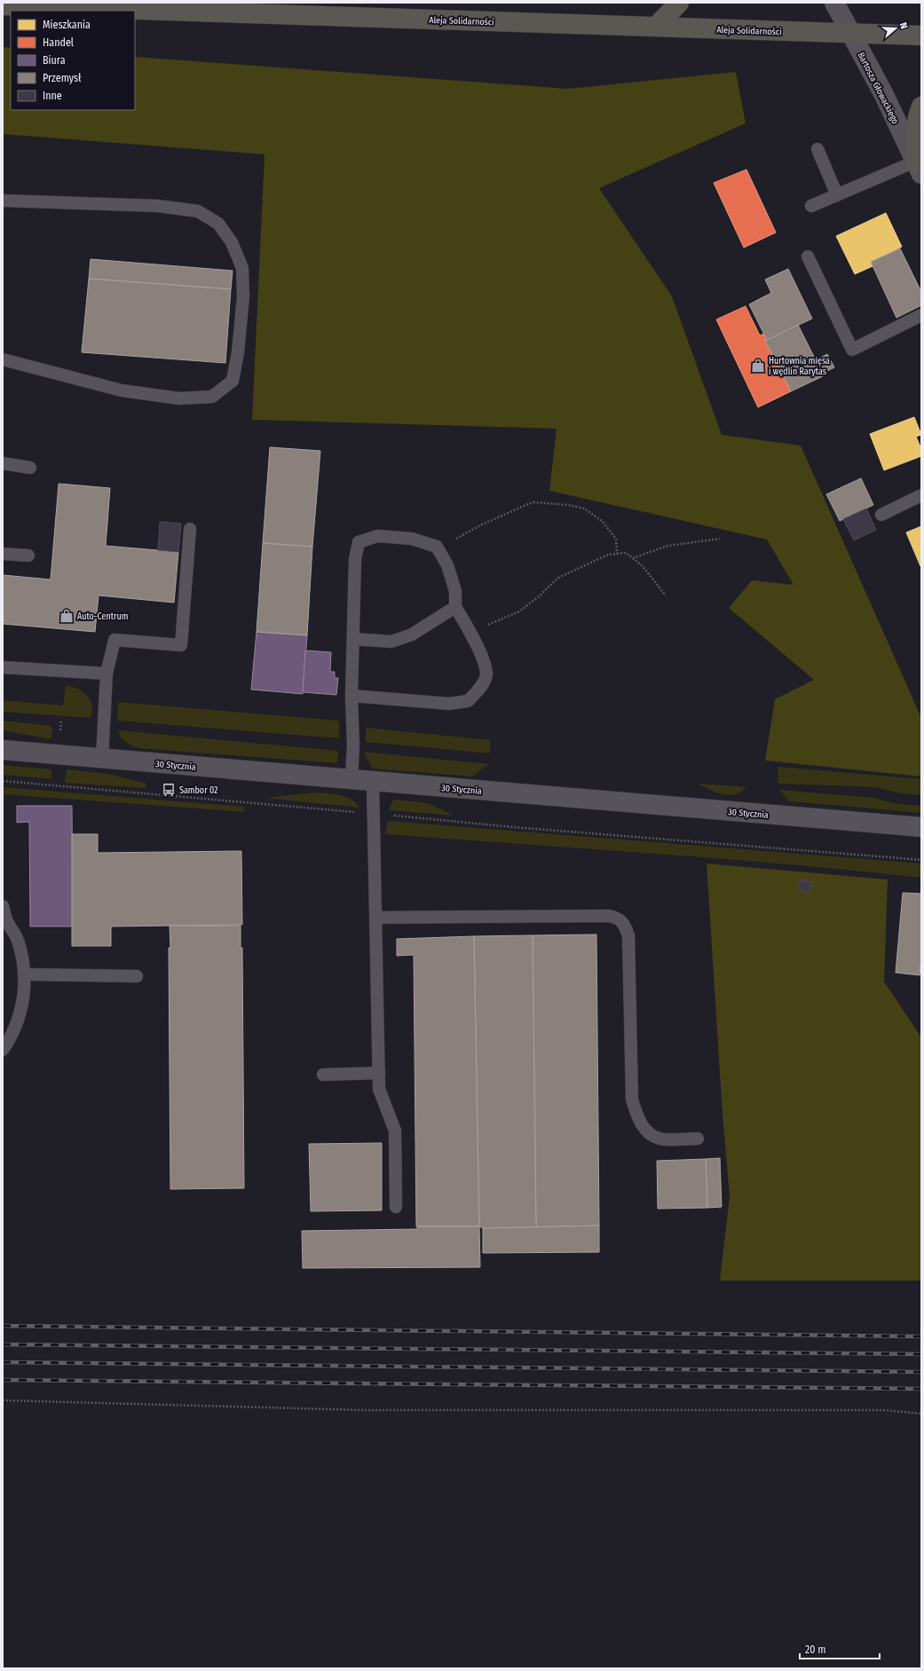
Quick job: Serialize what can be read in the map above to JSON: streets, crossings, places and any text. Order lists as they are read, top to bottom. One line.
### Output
{"streets":{"main road":["Aleja Solidarności"],"street":["Bartosza Głowackiego","30 Stycznia"]},"crossings":[["Aleja Solidarności","Bartosza Głowackiego"]],"places":{"shop":["Hurtownia mięsa i wędlin Rarytas","Auto-Centrum"],"bus stop":["Sambor 02"]},"legend":["Mieszkania","Handel","Biura","Przemysł","Inne"],"scale_bar":"20 m","north":"right"}
